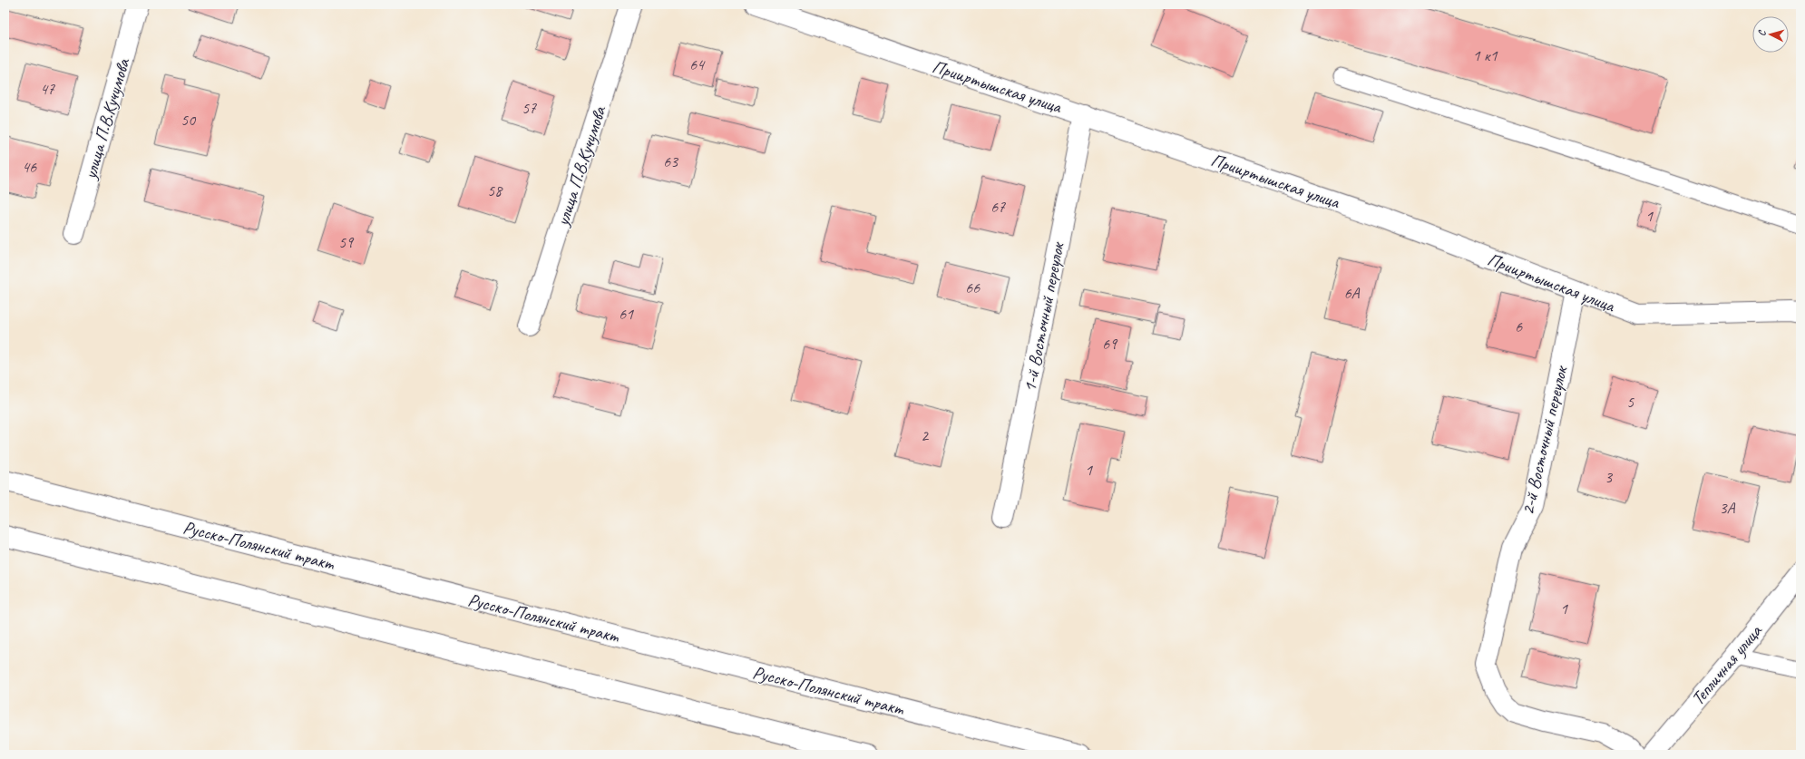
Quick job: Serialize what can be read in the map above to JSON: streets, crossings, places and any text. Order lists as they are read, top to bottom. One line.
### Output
{"streets":{"street":["Прииртышская улица","улица П.В.Кучумова","1-й Восточный переулок","2-й Восточный переулок","Русско-Полянский тракт","Тепличная улица"]},"crossings":[["Прииртышская улица","1-й Восточный переулок"],["Прииртышская улица","2-й Восточный переулок"]],"house_numbers":["1 к1","64","47","57","50","63","46","58","67","1","59","66","6А","61","6","69","5","2","1","3","3А","1"],"north":"left"}
